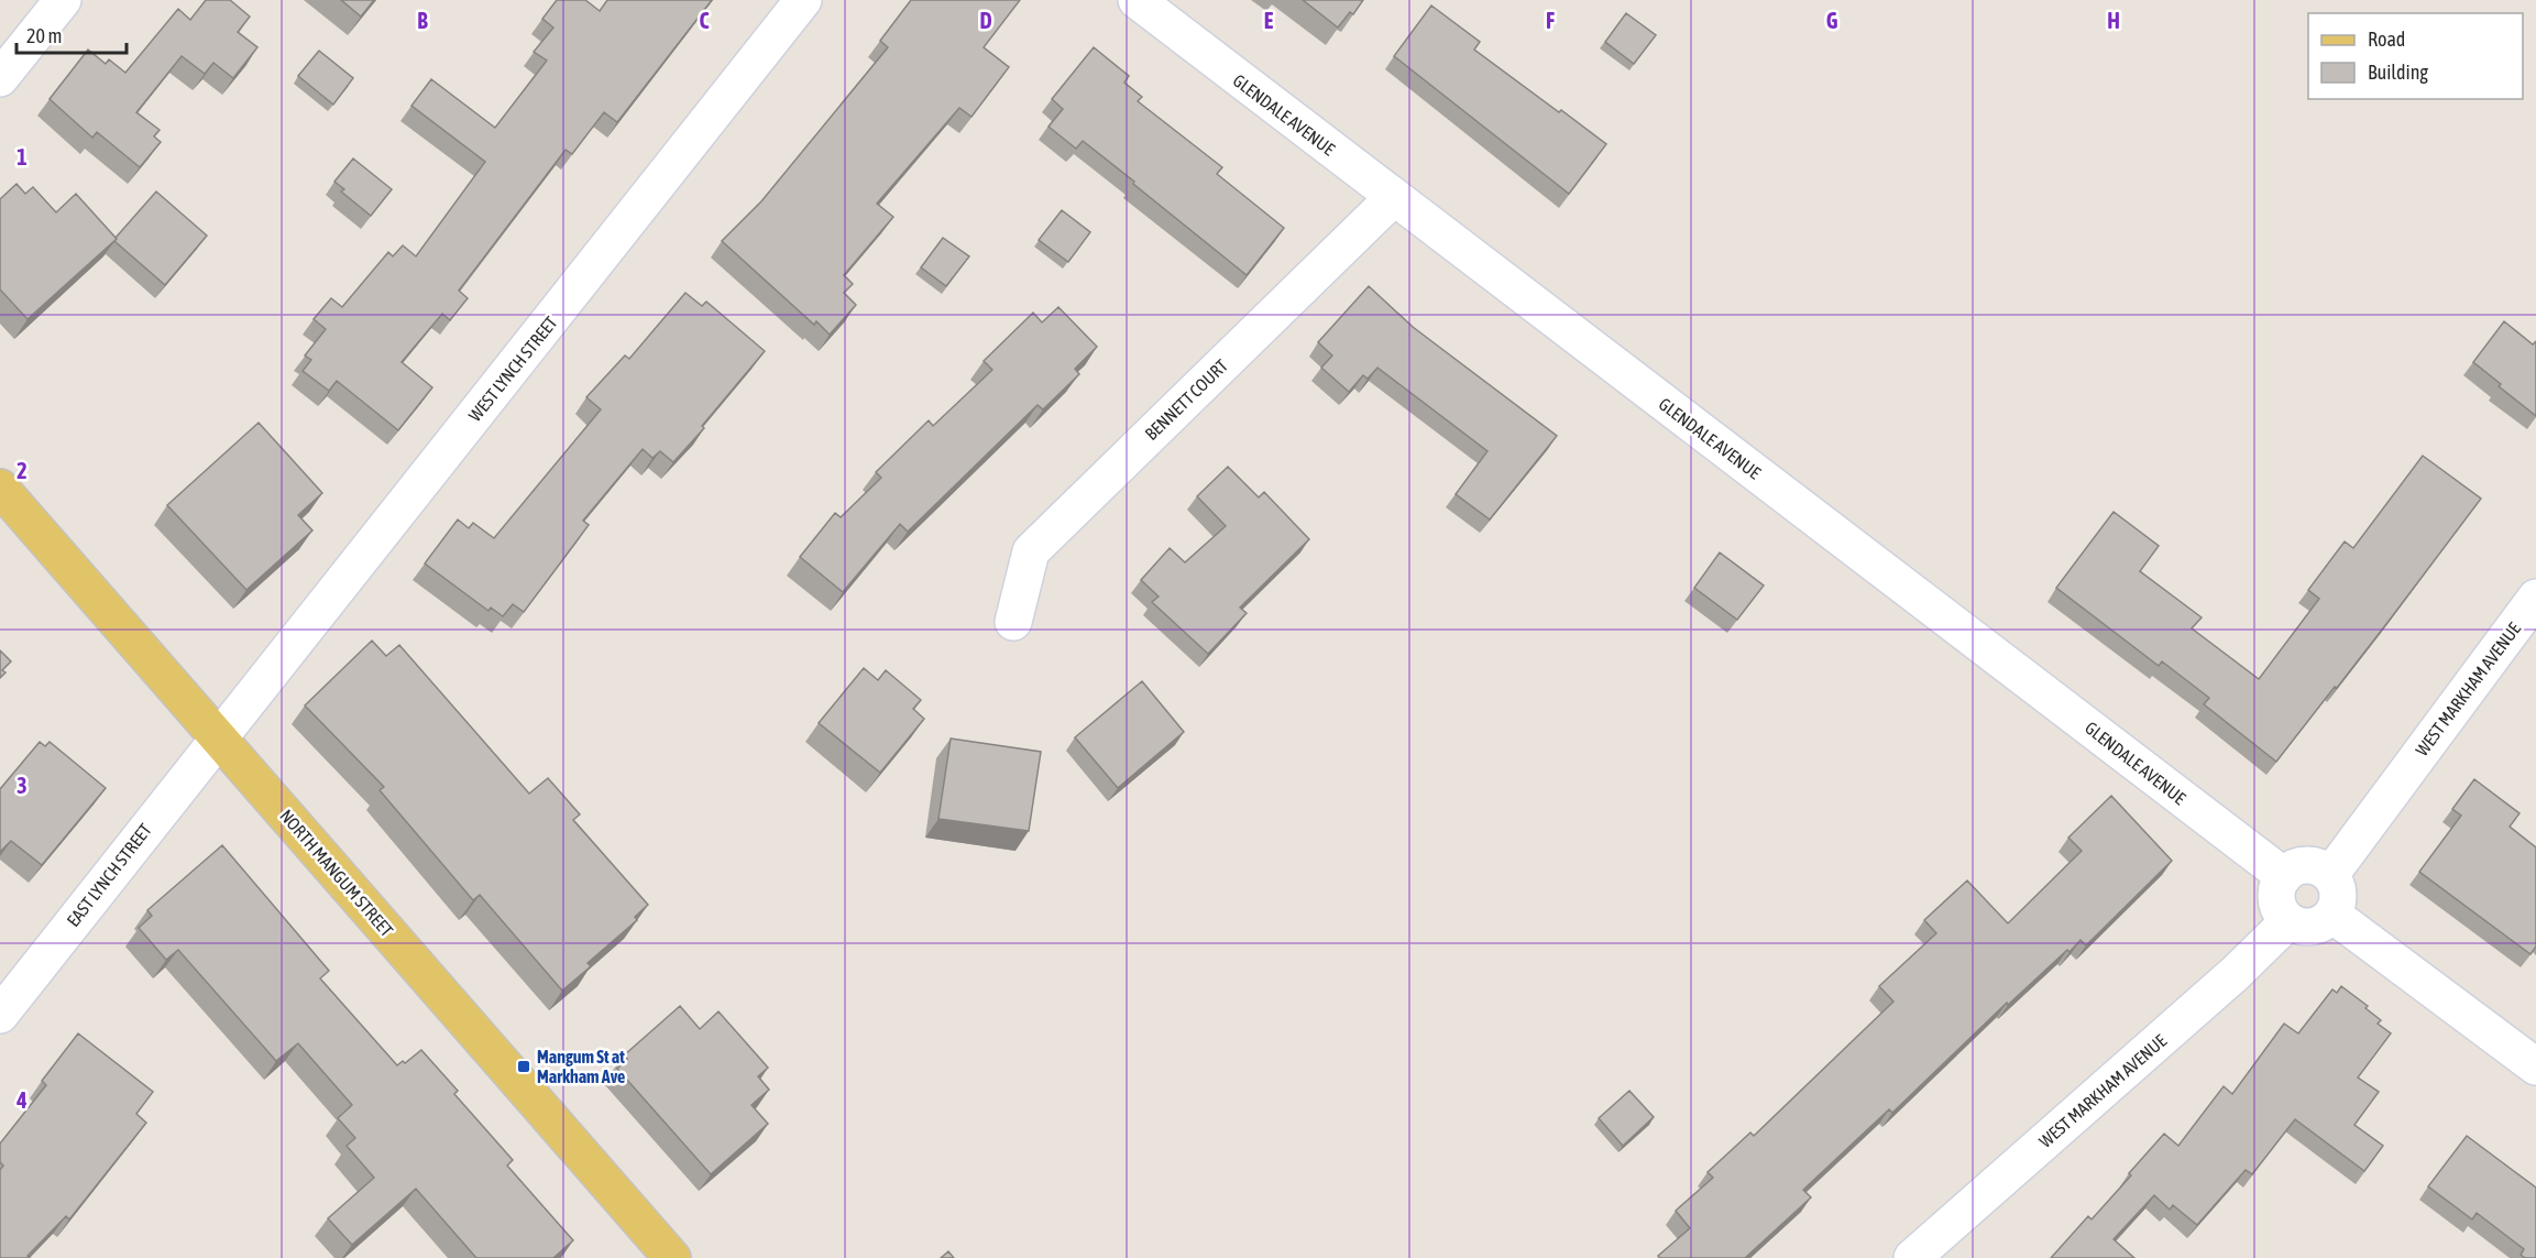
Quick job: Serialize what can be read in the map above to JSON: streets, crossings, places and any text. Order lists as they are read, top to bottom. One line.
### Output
{"streets":{"main road":["NORTH MANGUM STREET"],"street":["GLENDALE AVENUE","WEST LYNCH STREET","BENNETT COURT","WEST MARKHAM AVENUE","EAST LYNCH STREET"]},"crossings":[["GLENDALE AVENUE","BENNETT COURT"],["GLENDALE AVENUE","WEST MARKHAM AVENUE"],["WEST LYNCH STREET","NORTH MANGUM STREET"],["WEST LYNCH STREET","EAST LYNCH STREET"],["NORTH MANGUM STREET","EAST LYNCH STREET"]],"places":{"transit":["Mangum St at Markham Ave"]},"legend":["Road","Building"],"scale_bar":"20 m","grid":{"columns":["B","C","D","E","F","G","H"],"rows":["1","2","3","4"]}}
